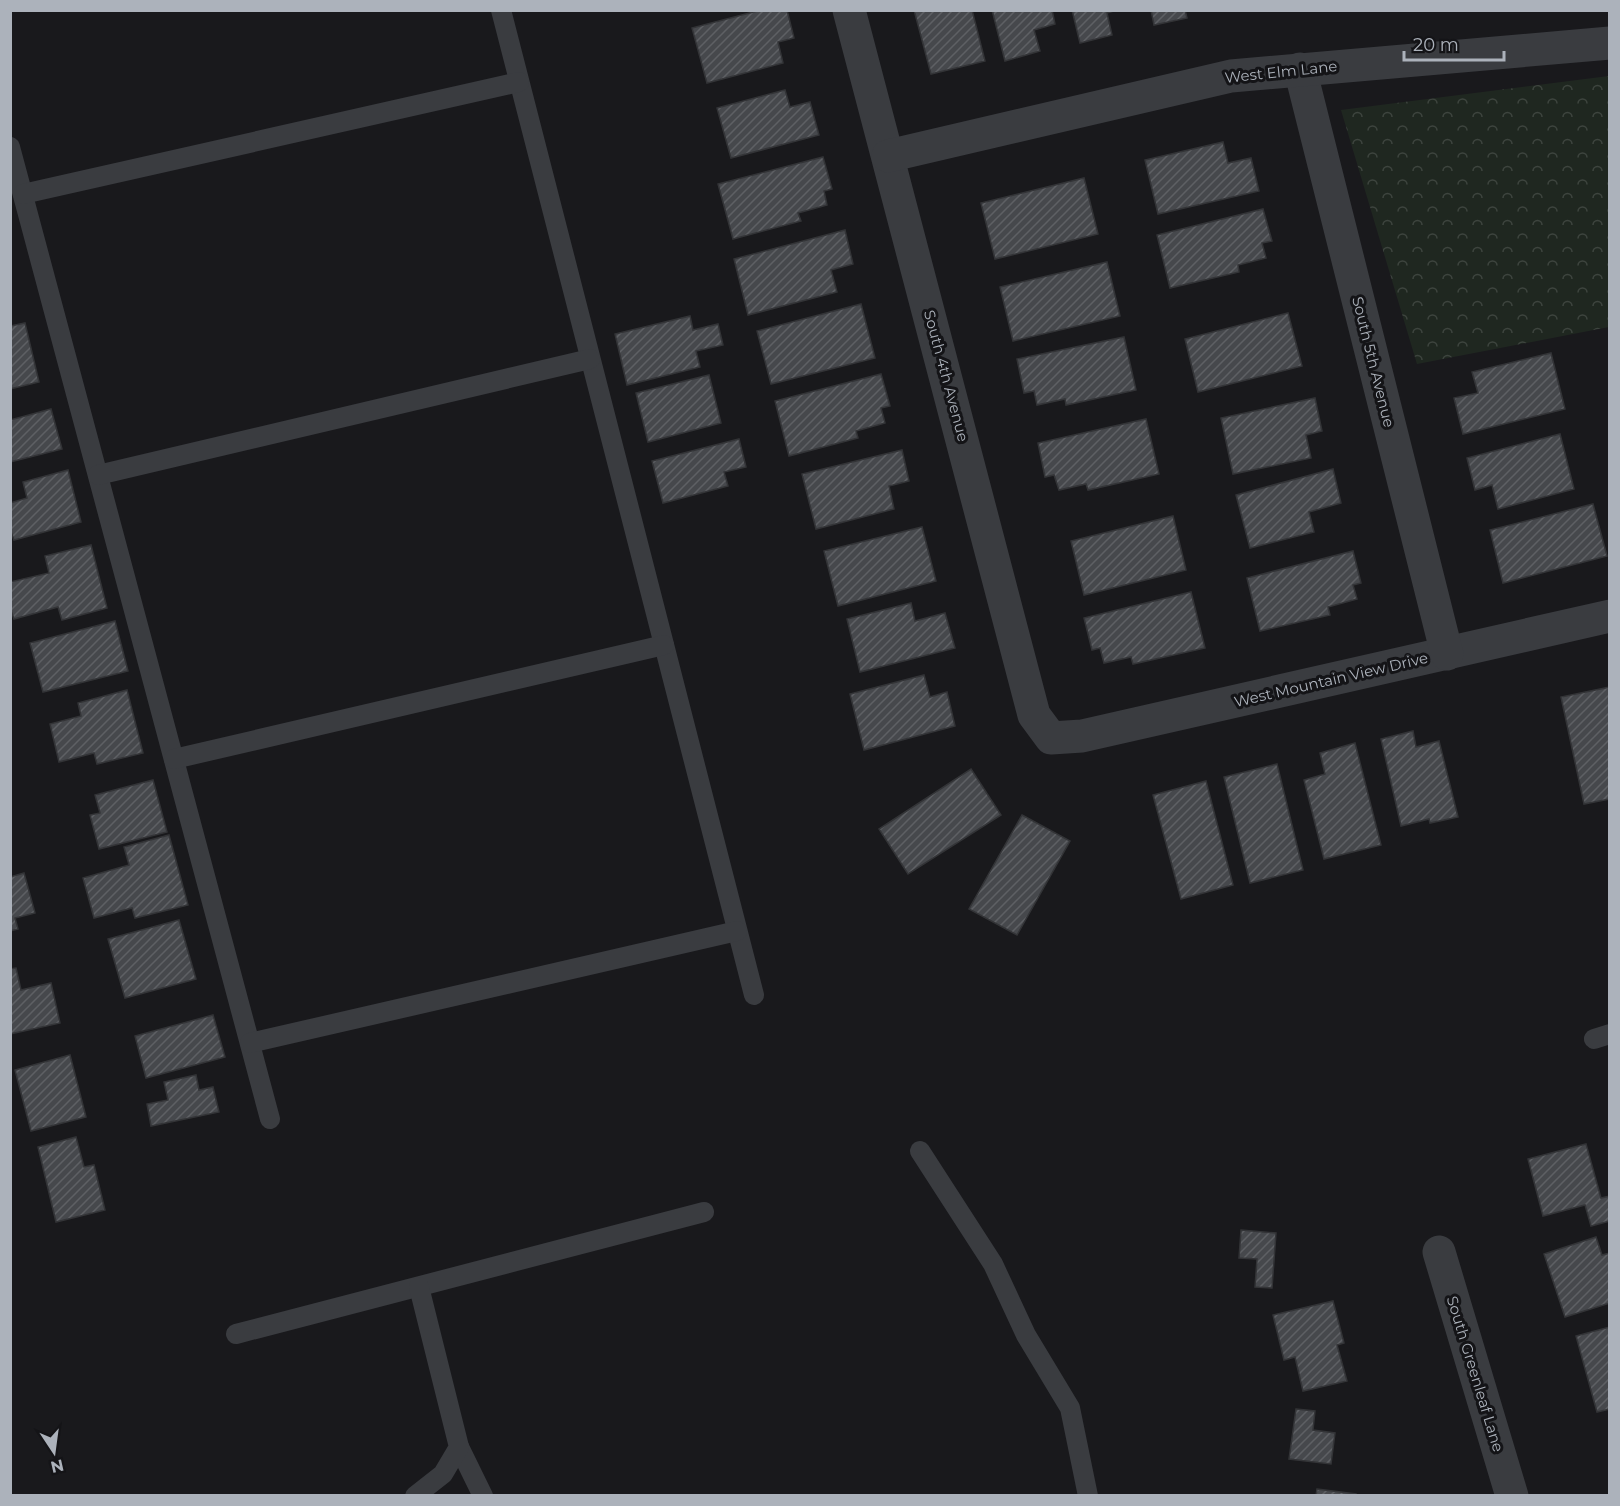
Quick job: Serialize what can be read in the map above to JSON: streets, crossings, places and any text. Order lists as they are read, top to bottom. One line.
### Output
{"streets":{"street":["West Elm Lane","South 5th Avenue","South 4th Avenue","West Mountain View Drive","South Greenleaf Lane"]},"crossings":[["West Elm Lane","South 5th Avenue"],["West Elm Lane","South 4th Avenue"],["South 5th Avenue","West Mountain View Drive"],["South 4th Avenue","West Mountain View Drive"]],"scale_bar":"20 m","north":"bottom"}
